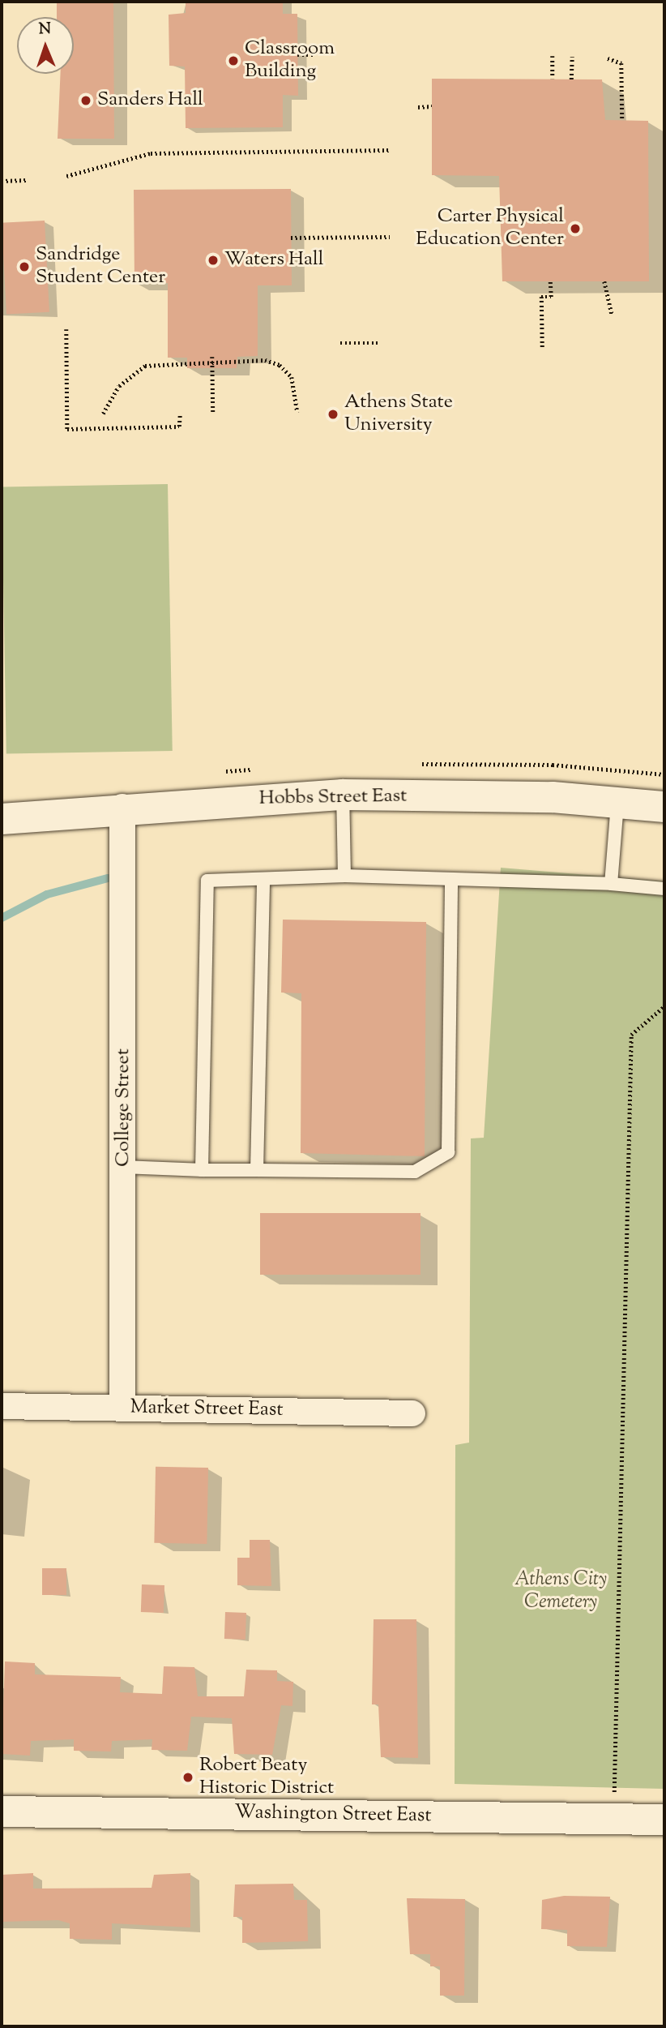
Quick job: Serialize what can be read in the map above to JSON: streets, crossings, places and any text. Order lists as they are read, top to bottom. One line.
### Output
{"streets":{"main road":["Hobbs Street East","Washington Street East"],"street":["College Street","Market Street East"]},"crossings":[["Hobbs Street East","College Street"],["College Street","Market Street East"]],"parks":["Athens City Cemetery"],"places":["Classroom Building","Sanders Hall","Carter Physical Education Center","Waters Hall","Sandridge Student Center","Athens State University","Robert Beaty Historic District"],"north":"top"}
